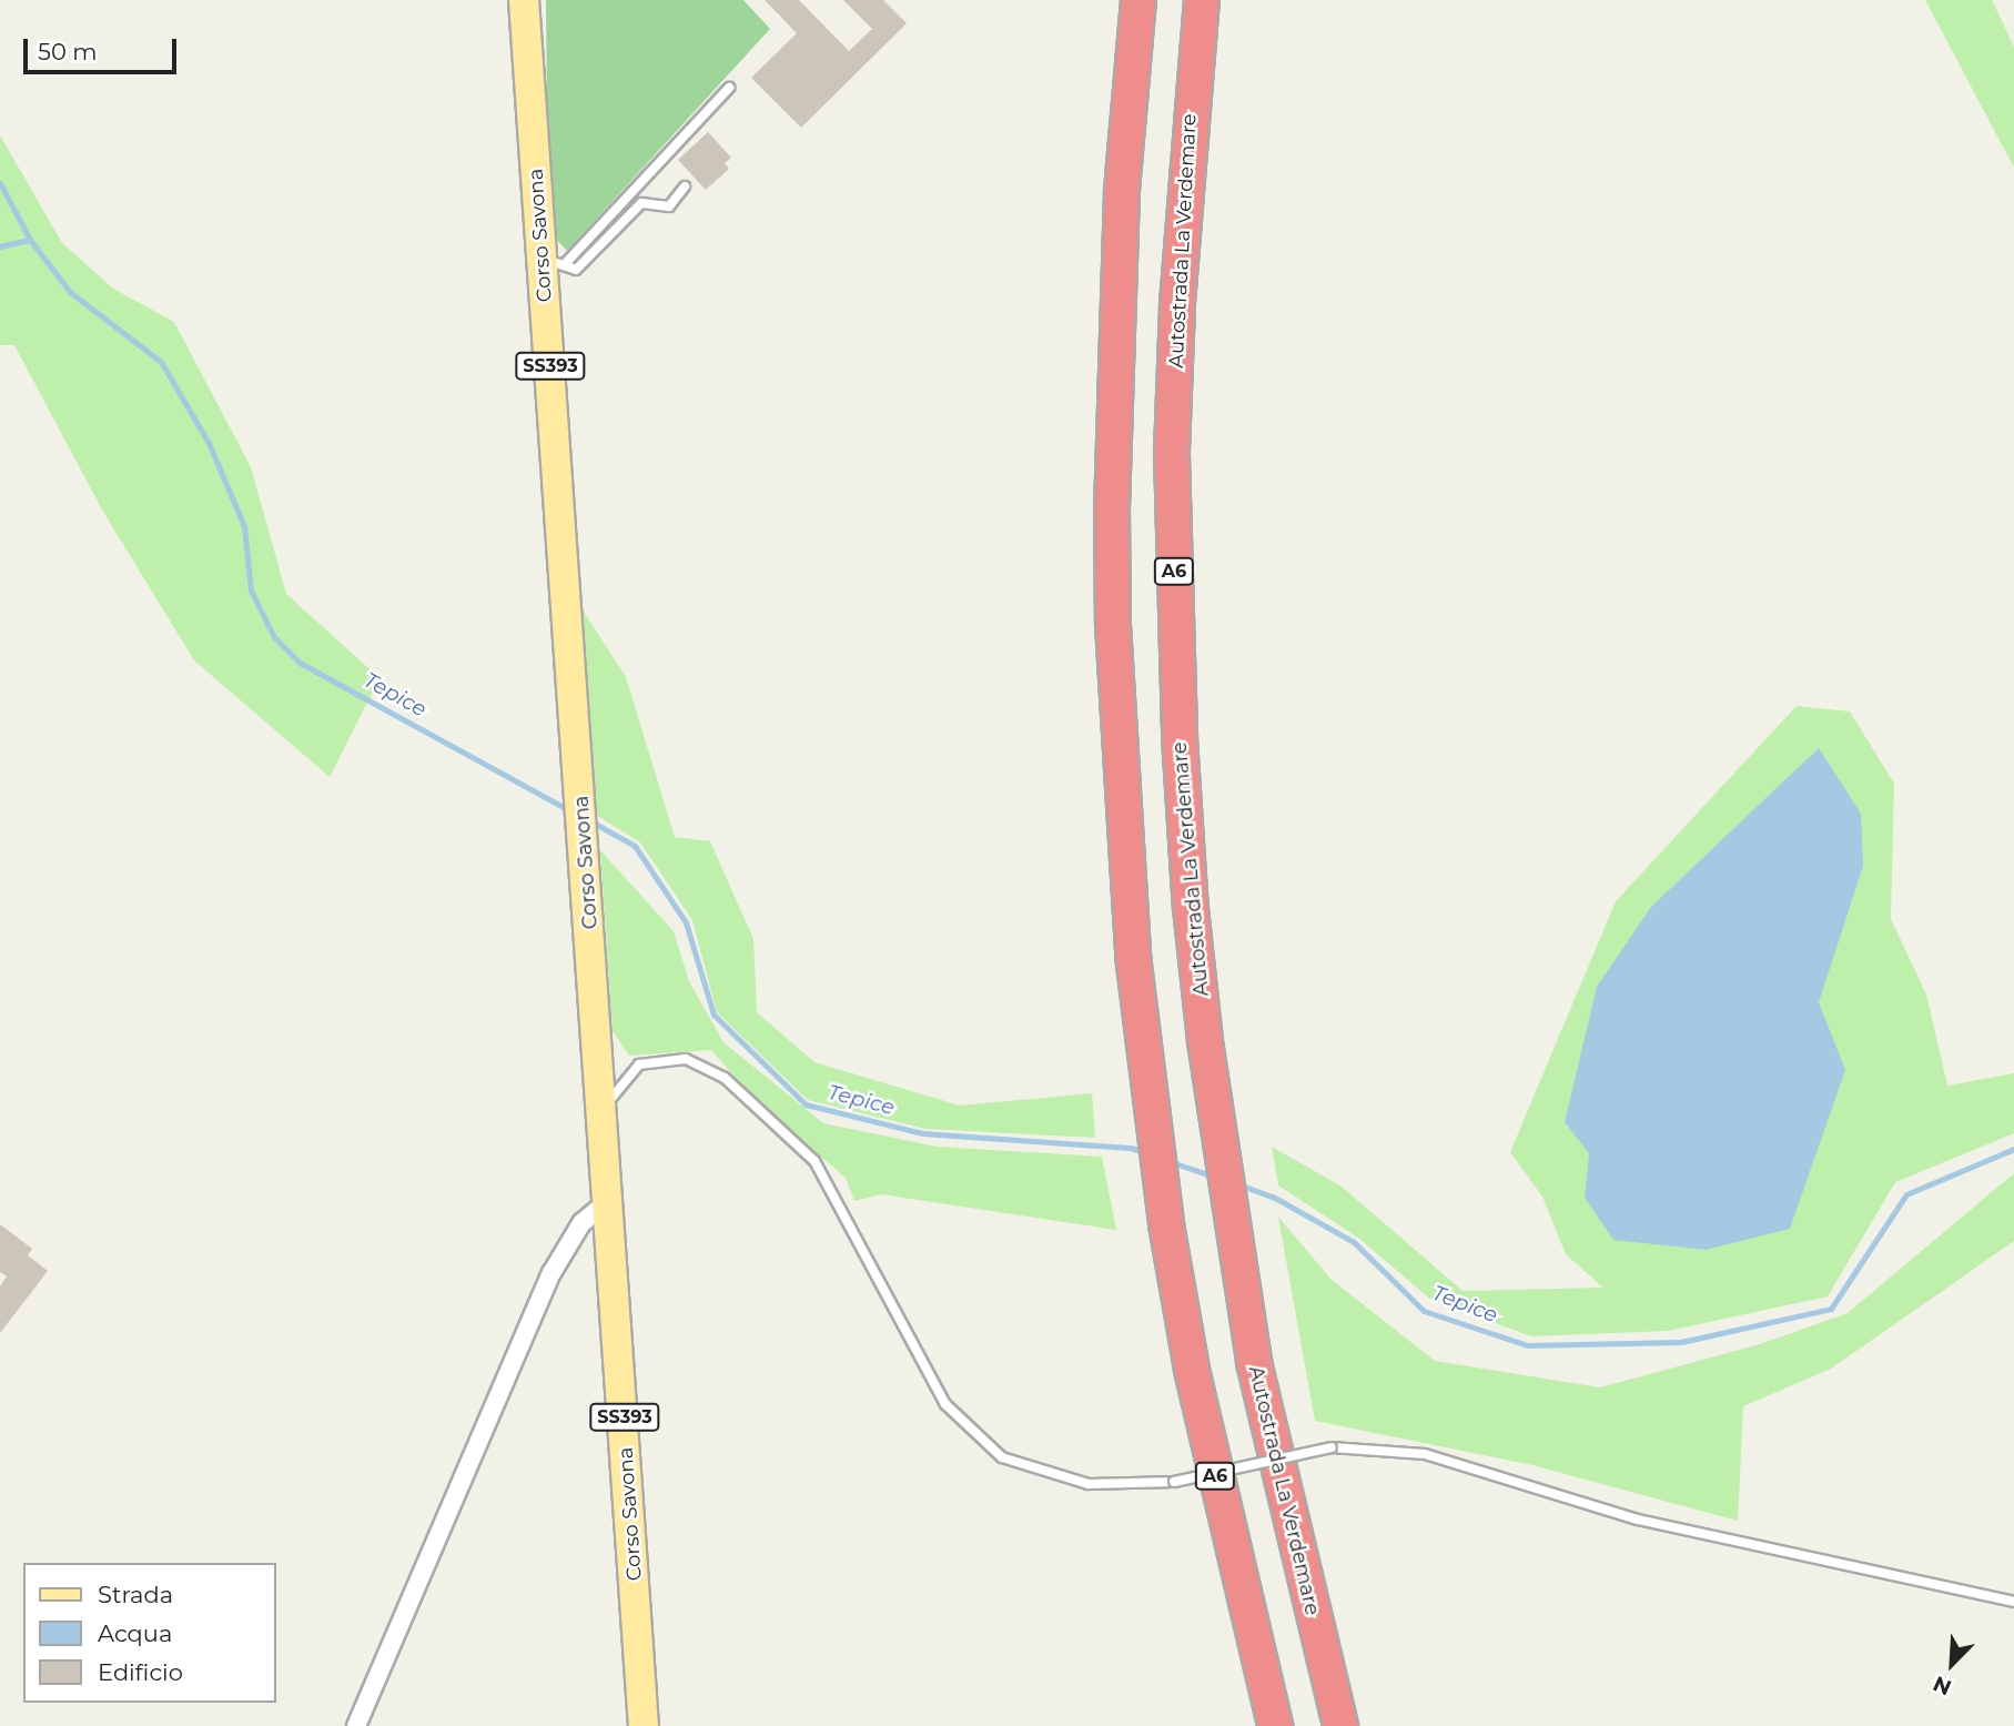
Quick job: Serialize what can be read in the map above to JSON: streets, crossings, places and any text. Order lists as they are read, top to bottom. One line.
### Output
{"streets":{"highway":["Autostrada La Verdemare","A6"],"main road":["Corso Savona","SS393"]},"water":["Tepice"],"legend":["Strada","Acqua","Edificio"],"scale_bar":"50 m","north":"bottom left"}
